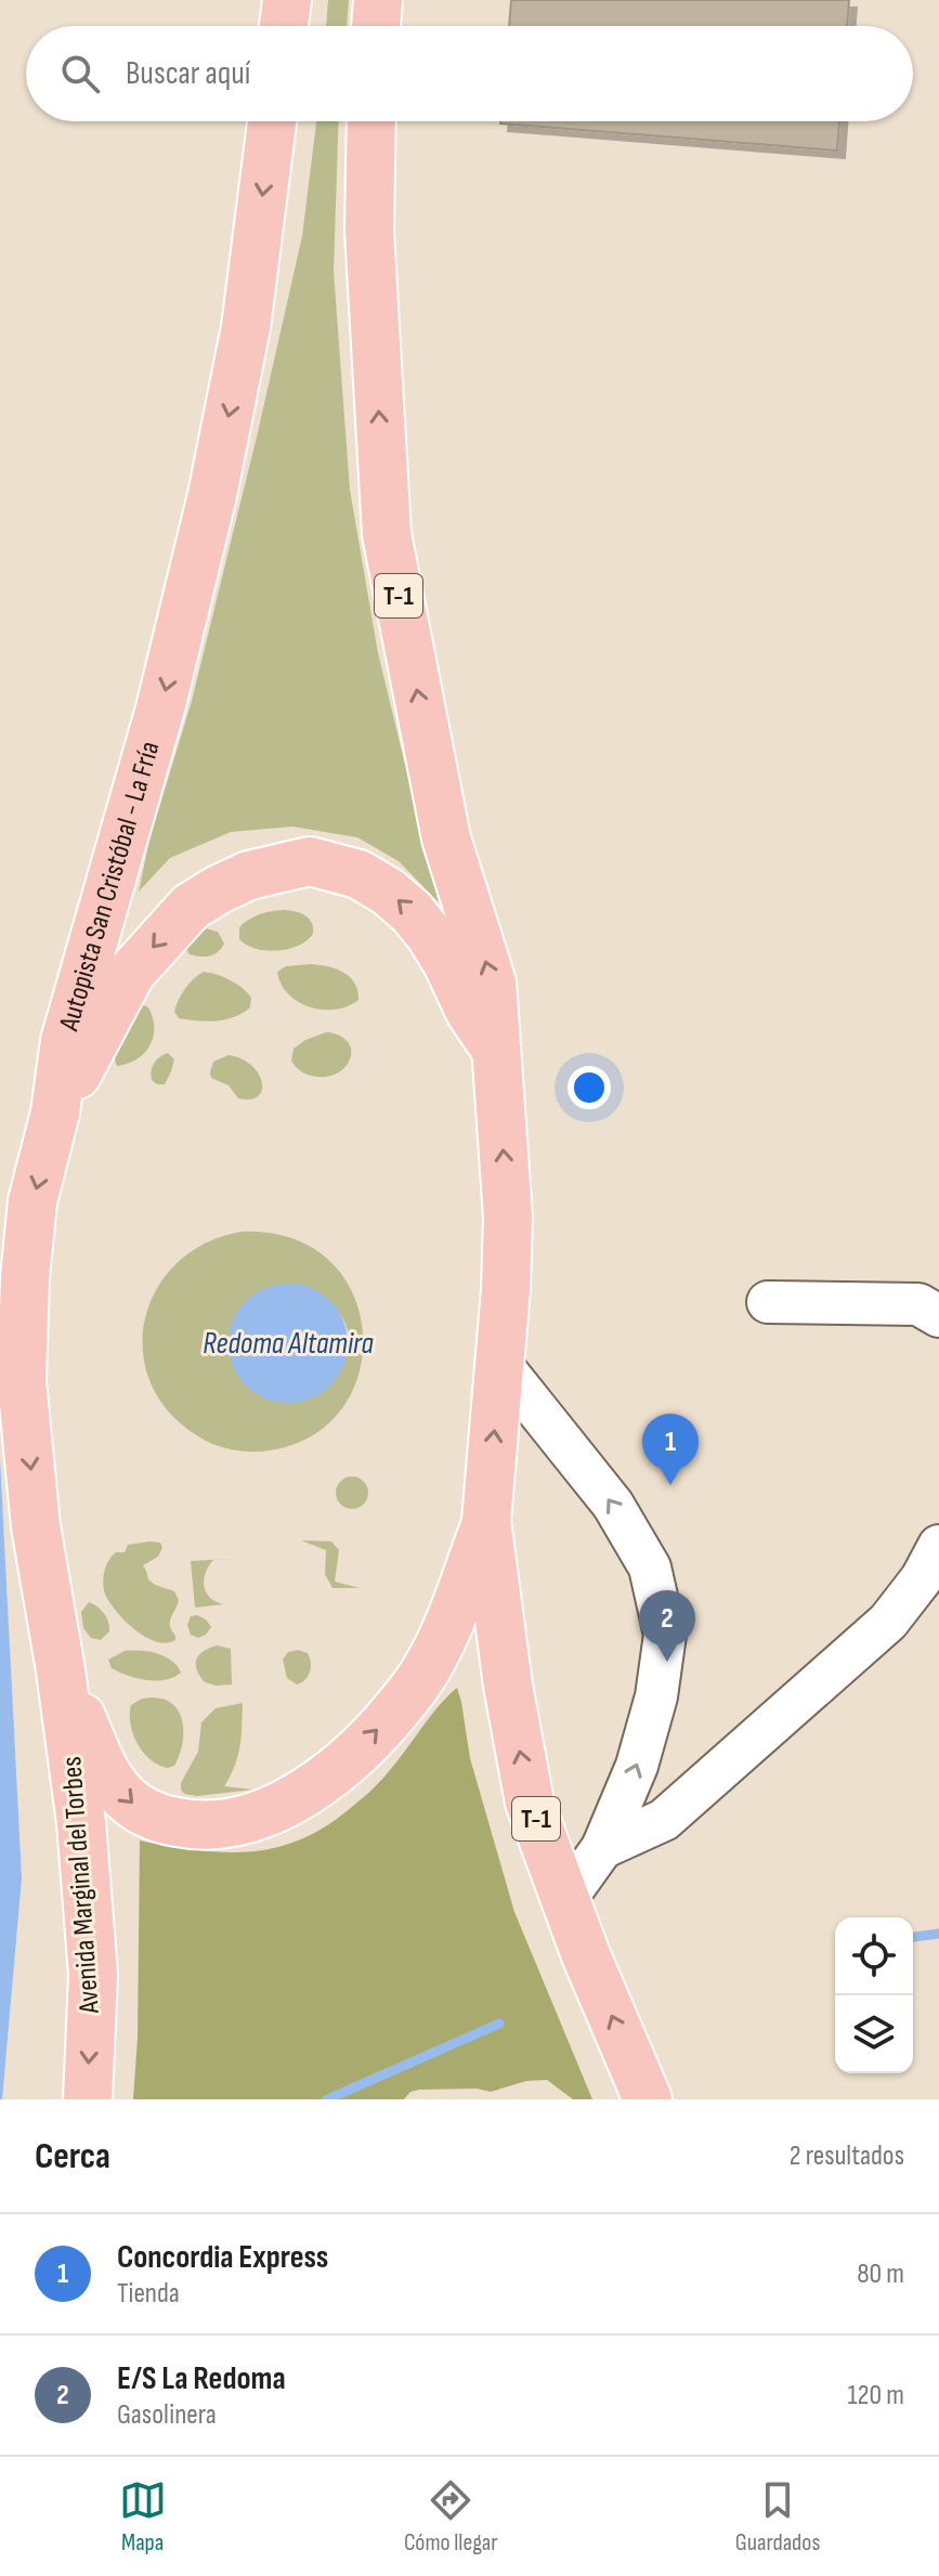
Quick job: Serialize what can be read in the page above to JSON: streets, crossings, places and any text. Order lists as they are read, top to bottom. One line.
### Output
{"streets":{"highway":["T-1","Autopista San Cristóbal - La Fría","Avenida Marginal del Torbes"]},"crossings":[["Autopista San Cristóbal - La Fría","Avenida Marginal del Torbes"]],"one_way":["Avenida Marginal del Torbes"],"water":["Redoma Altamira"],"page":{"search":"Buscar aquí","pins":["1","2"],"heading":["Cerca","2 resultados"],"list":[{"mark":"1","name":"Concordia Express","note":"Tienda","value":"80 m"},{"mark":"2","name":"E/S La Redoma","note":"Gasolinera","value":"120 m"}],"nav":["Mapa","Cómo llegar","Guardados"]}}
